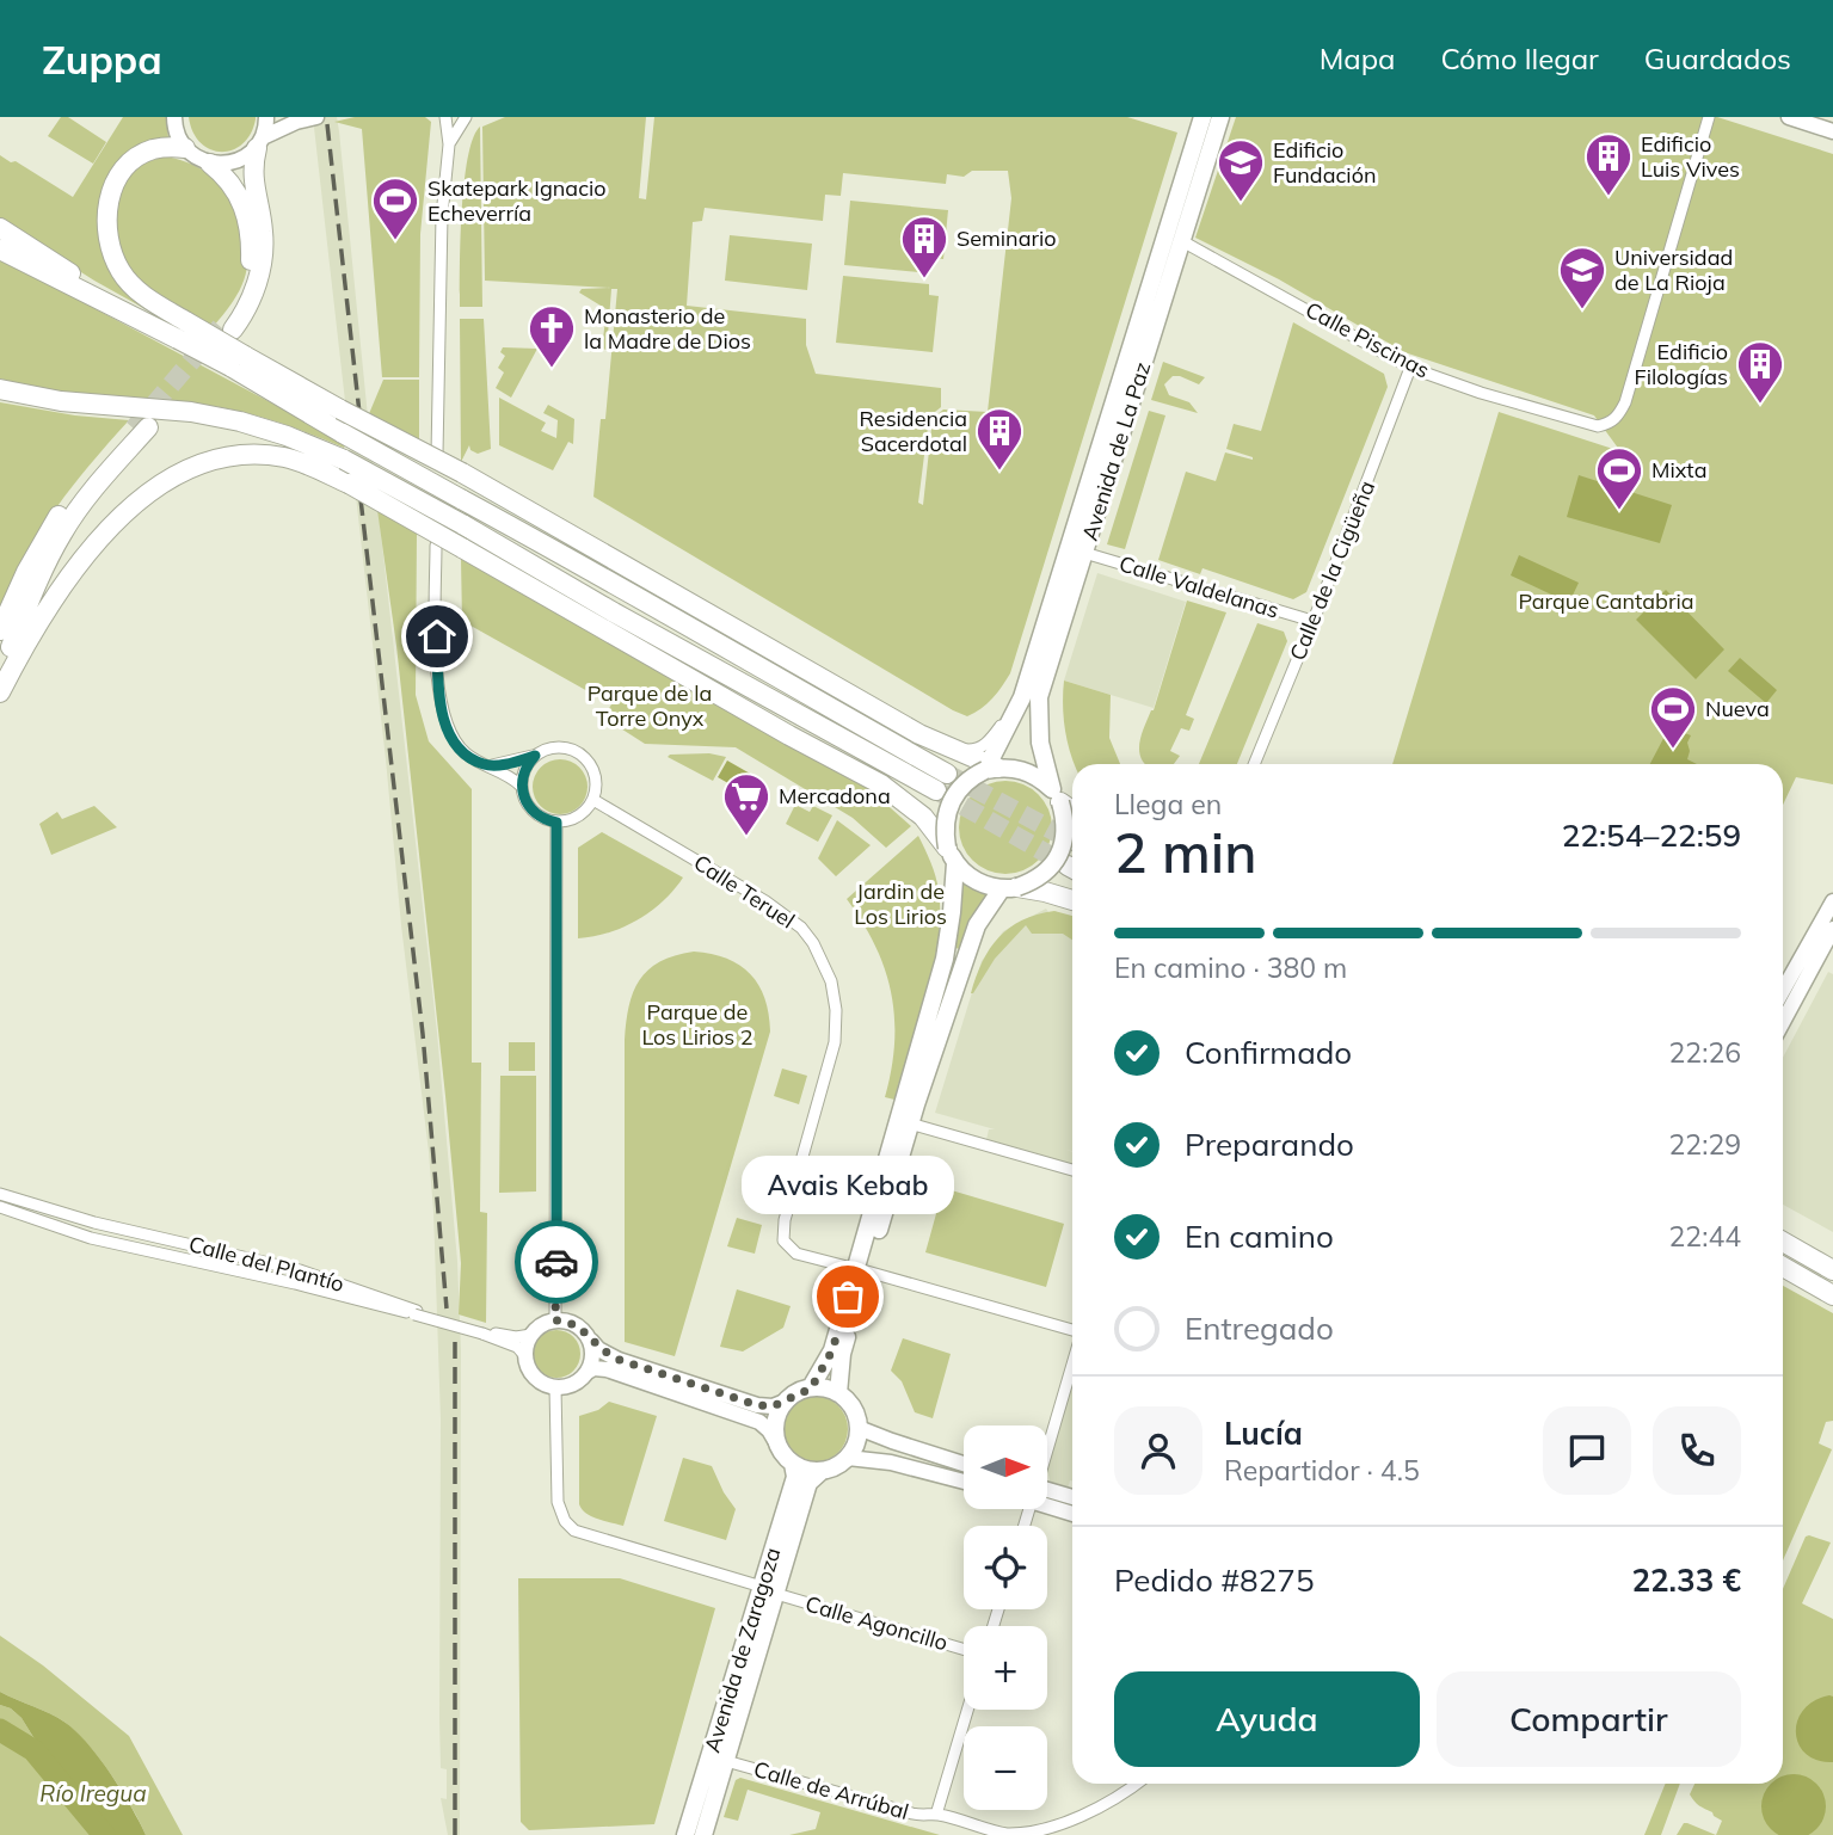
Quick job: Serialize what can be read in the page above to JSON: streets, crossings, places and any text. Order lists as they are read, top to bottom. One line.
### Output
{"streets":{"main road":["Avenida de La Paz","Avenida de Zaragoza"],"street":["Calle Piscinas","Calle de la Cigüeña","Calle Valdelanas","Calle Teruel","Calle del Plantío","Calle Agoncillo","Calle de Arrúbal"]},"crossings":[["Calle Piscinas","Avenida de La Paz"],["Calle Piscinas","Calle de la Cigüeña"],["Avenida de La Paz","Calle Valdelanas"],["Calle de la Cigüeña","Calle Valdelanas"],["Calle del Plantío","Calle Agoncillo"],["Calle Agoncillo","Avenida de Zaragoza"],["Avenida de Zaragoza","Calle de Arrúbal"]],"water":["Río Iregua"],"parks":["Parque Cantabria","Parque de la Torre Onyx","Jardin de Los Lirios","Parque de Los Lirios 2"],"places":{"building":["Edificio Luis Vives","Seminario","Edificio Filologías","Residencia Sacerdotal"],"school or university":["Edificio Fundación","Universidad de La Rioja"],"sports":["Skatepark Ignacio Echeverría","Mixta","Nueva"],"church":["Monasterio de la Madre de Dios"],"supermarket":["Mercadona"],"other":["Avais Kebab"]},"north":"right","page":{"header":"Zuppa","nav":["Mapa","Cómo llegar","Guardados"],"heading":["2 min","Llega en","22:54–22:59"],"panel":["Lucía","Repartidor · 4.5","Pedido #8275","22.33 €"],"bar":"En camino · 380 m","list":[["Confirmado","22:26"],["Preparando","22:29"],["En camino","22:44"],"Entregado"],"bubble":"Avais Kebab","map_buttons":["+","−"],"buttons":["Ayuda","Compartir"]}}
